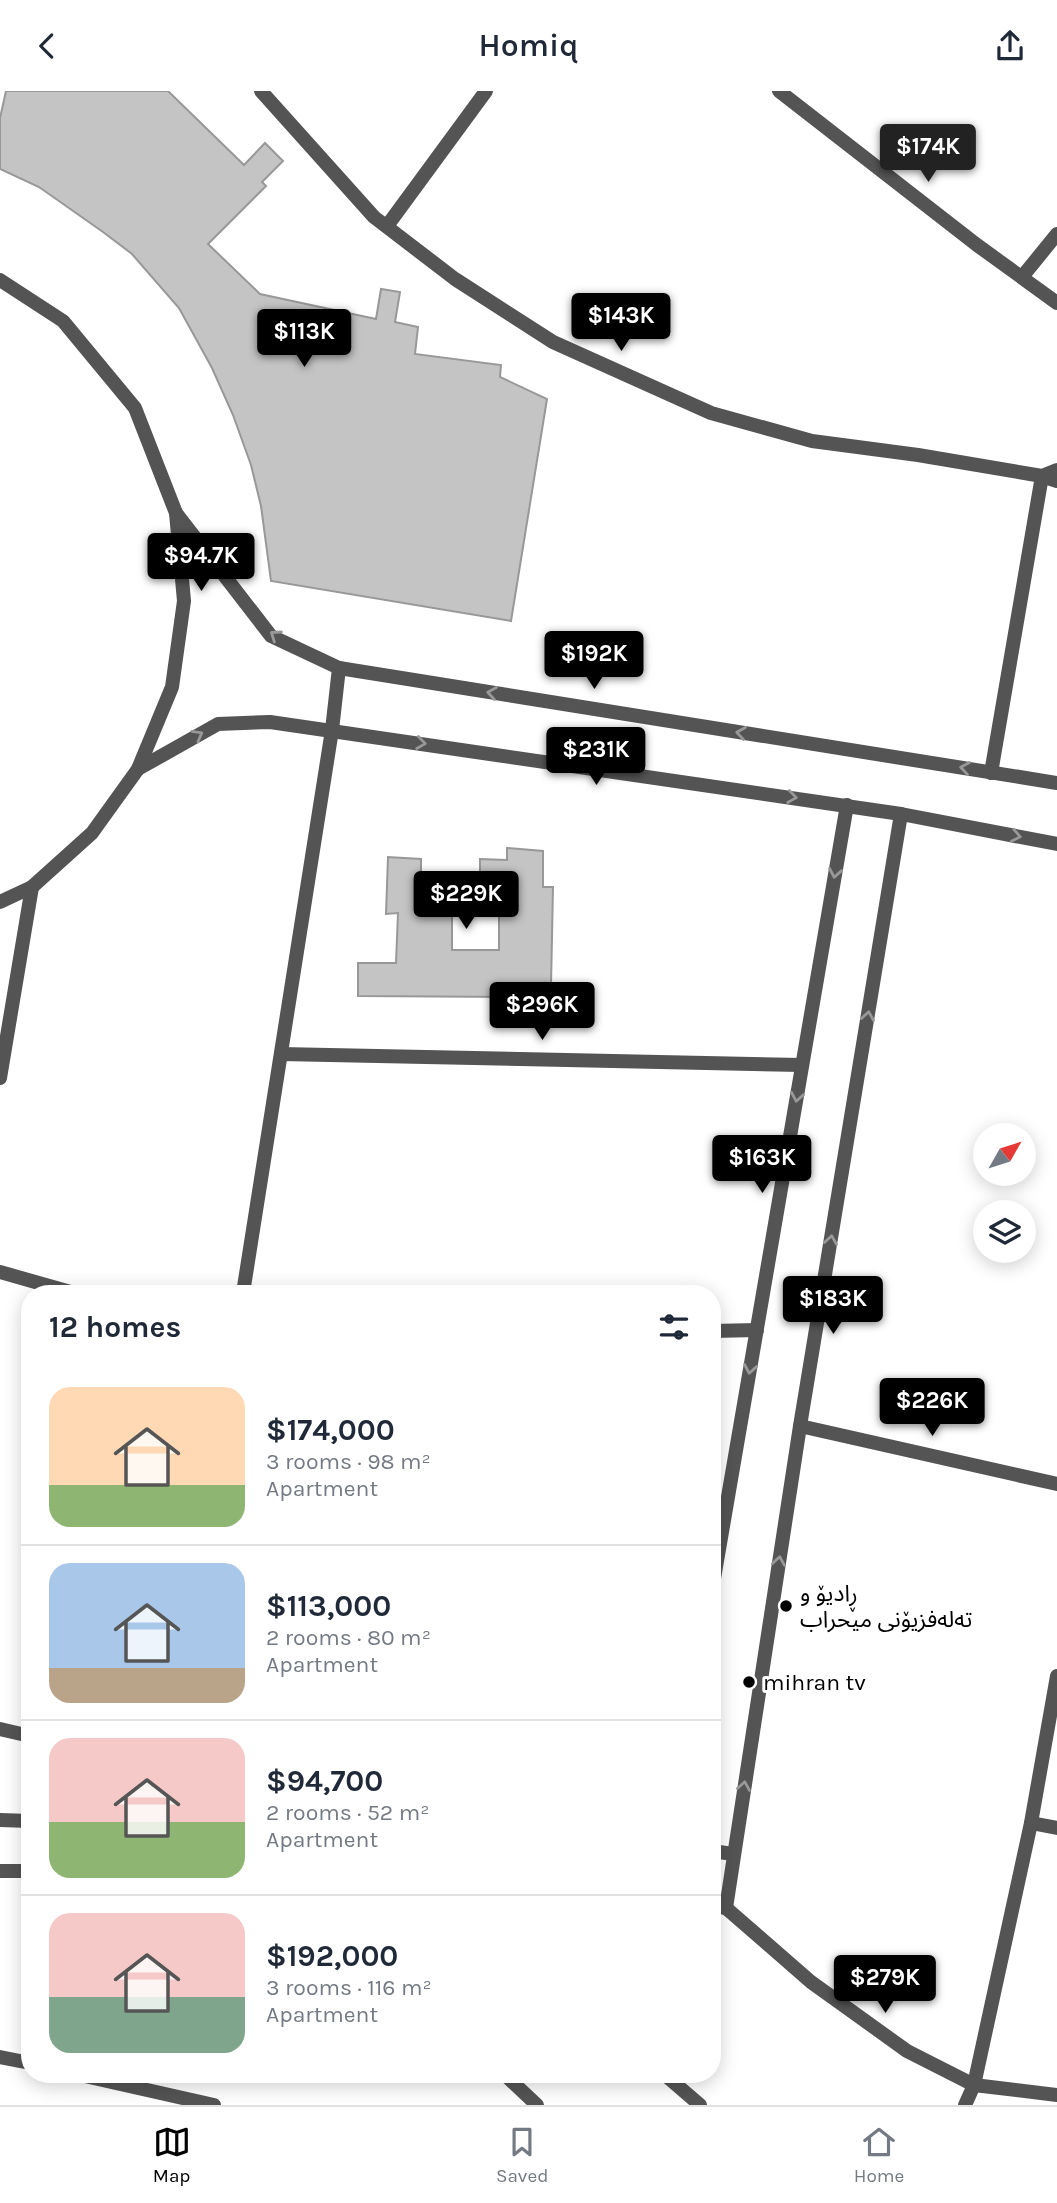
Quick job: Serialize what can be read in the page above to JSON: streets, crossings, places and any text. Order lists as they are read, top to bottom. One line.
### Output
{"places":["ڕادیۆ و تەلەفزیۆنی میحراب","mihran tv"],"north":"top right","page":{"header":"Homiq","price":["$174K","$143K","$113K","$94.7K","$192K","$231K","$229K","$296K","$163K","$183K","$226K","$279K"],"heading":"12 homes","list":[{"name":"$174,000","note":"3 rooms · 98 m² · Apartment"},{"name":"$113,000","note":"2 rooms · 80 m² · Apartment"},{"name":"$94,700","note":"2 rooms · 52 m² · Apartment"},{"name":"$192,000","note":"3 rooms · 116 m² · Apartment"}],"tabs":["Map","Saved","Home"]}}
